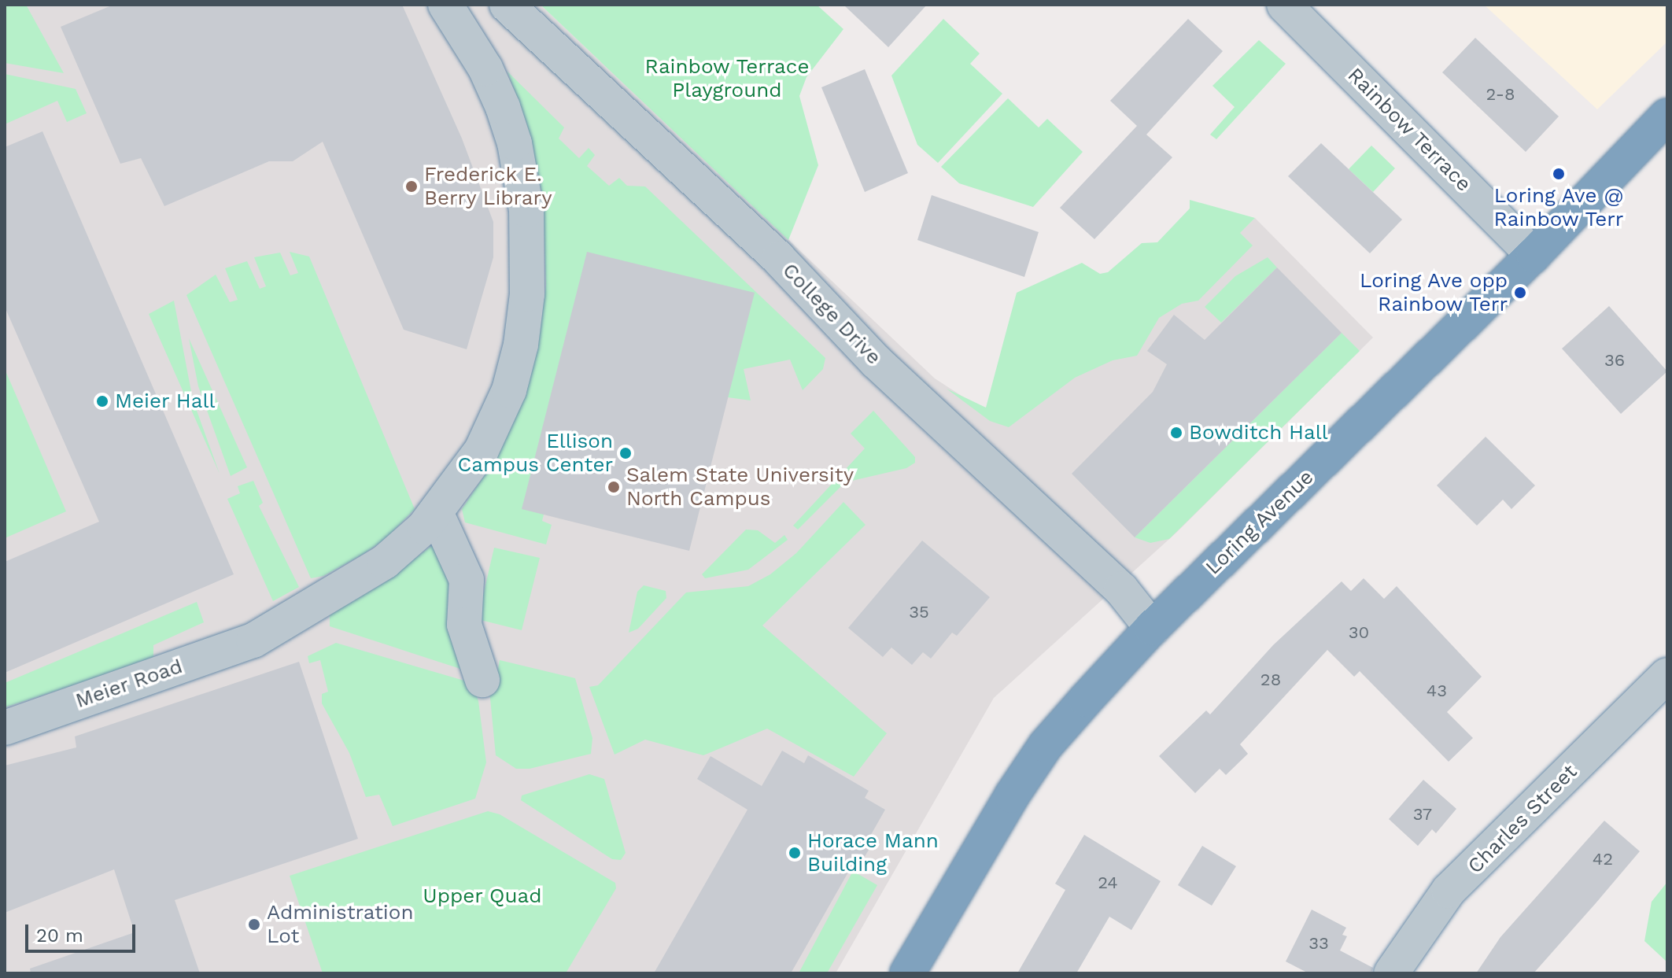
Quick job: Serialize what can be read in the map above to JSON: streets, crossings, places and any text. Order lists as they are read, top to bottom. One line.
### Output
{"streets":{"highway":["Loring Avenue"],"street":["Rainbow Terrace","College Drive","Meier Road","Charles Street"]},"crossings":[["Rainbow Terrace","Loring Avenue"],["College Drive","Loring Avenue"]],"parks":["Rainbow Terrace Playground","Upper Quad"],"places":["Loring Ave @ Rainbow Terr","Frederick E. Berry Library","Loring Ave opp Rainbow Terr","Meier Hall","Bowditch Hall","Ellison Campus Center","Salem State University North Campus","Horace Mann Building","Administration Lot"],"house_numbers":["2-8","36","35","30","28","43","37","42","24","33"],"scale_bar":"20 m"}
